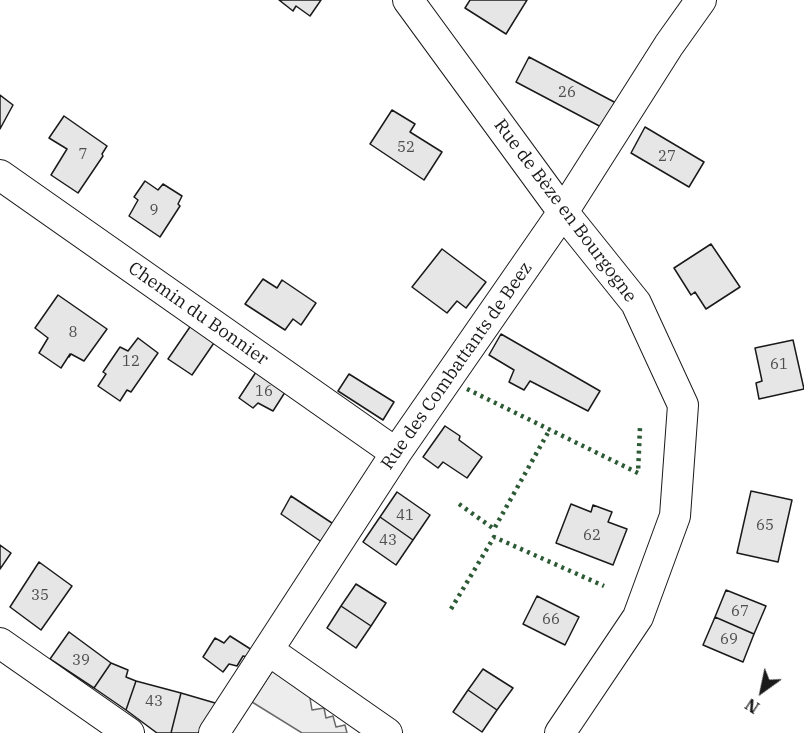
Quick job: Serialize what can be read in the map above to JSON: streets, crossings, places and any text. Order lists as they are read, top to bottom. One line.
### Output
{"streets":{"street":["Rue de Bèze en Bourgogne","Chemin du Bonnier","Rue des Combattants de Beez"]},"crossings":[["Rue de Bèze en Bourgogne","Rue des Combattants de Beez"],["Chemin du Bonnier","Rue des Combattants de Beez"]],"house_numbers":["26","52","7","27","9","8","12","61","16","41","65","62","43","35","67","66","69","39","43"],"north":"bottom left"}
